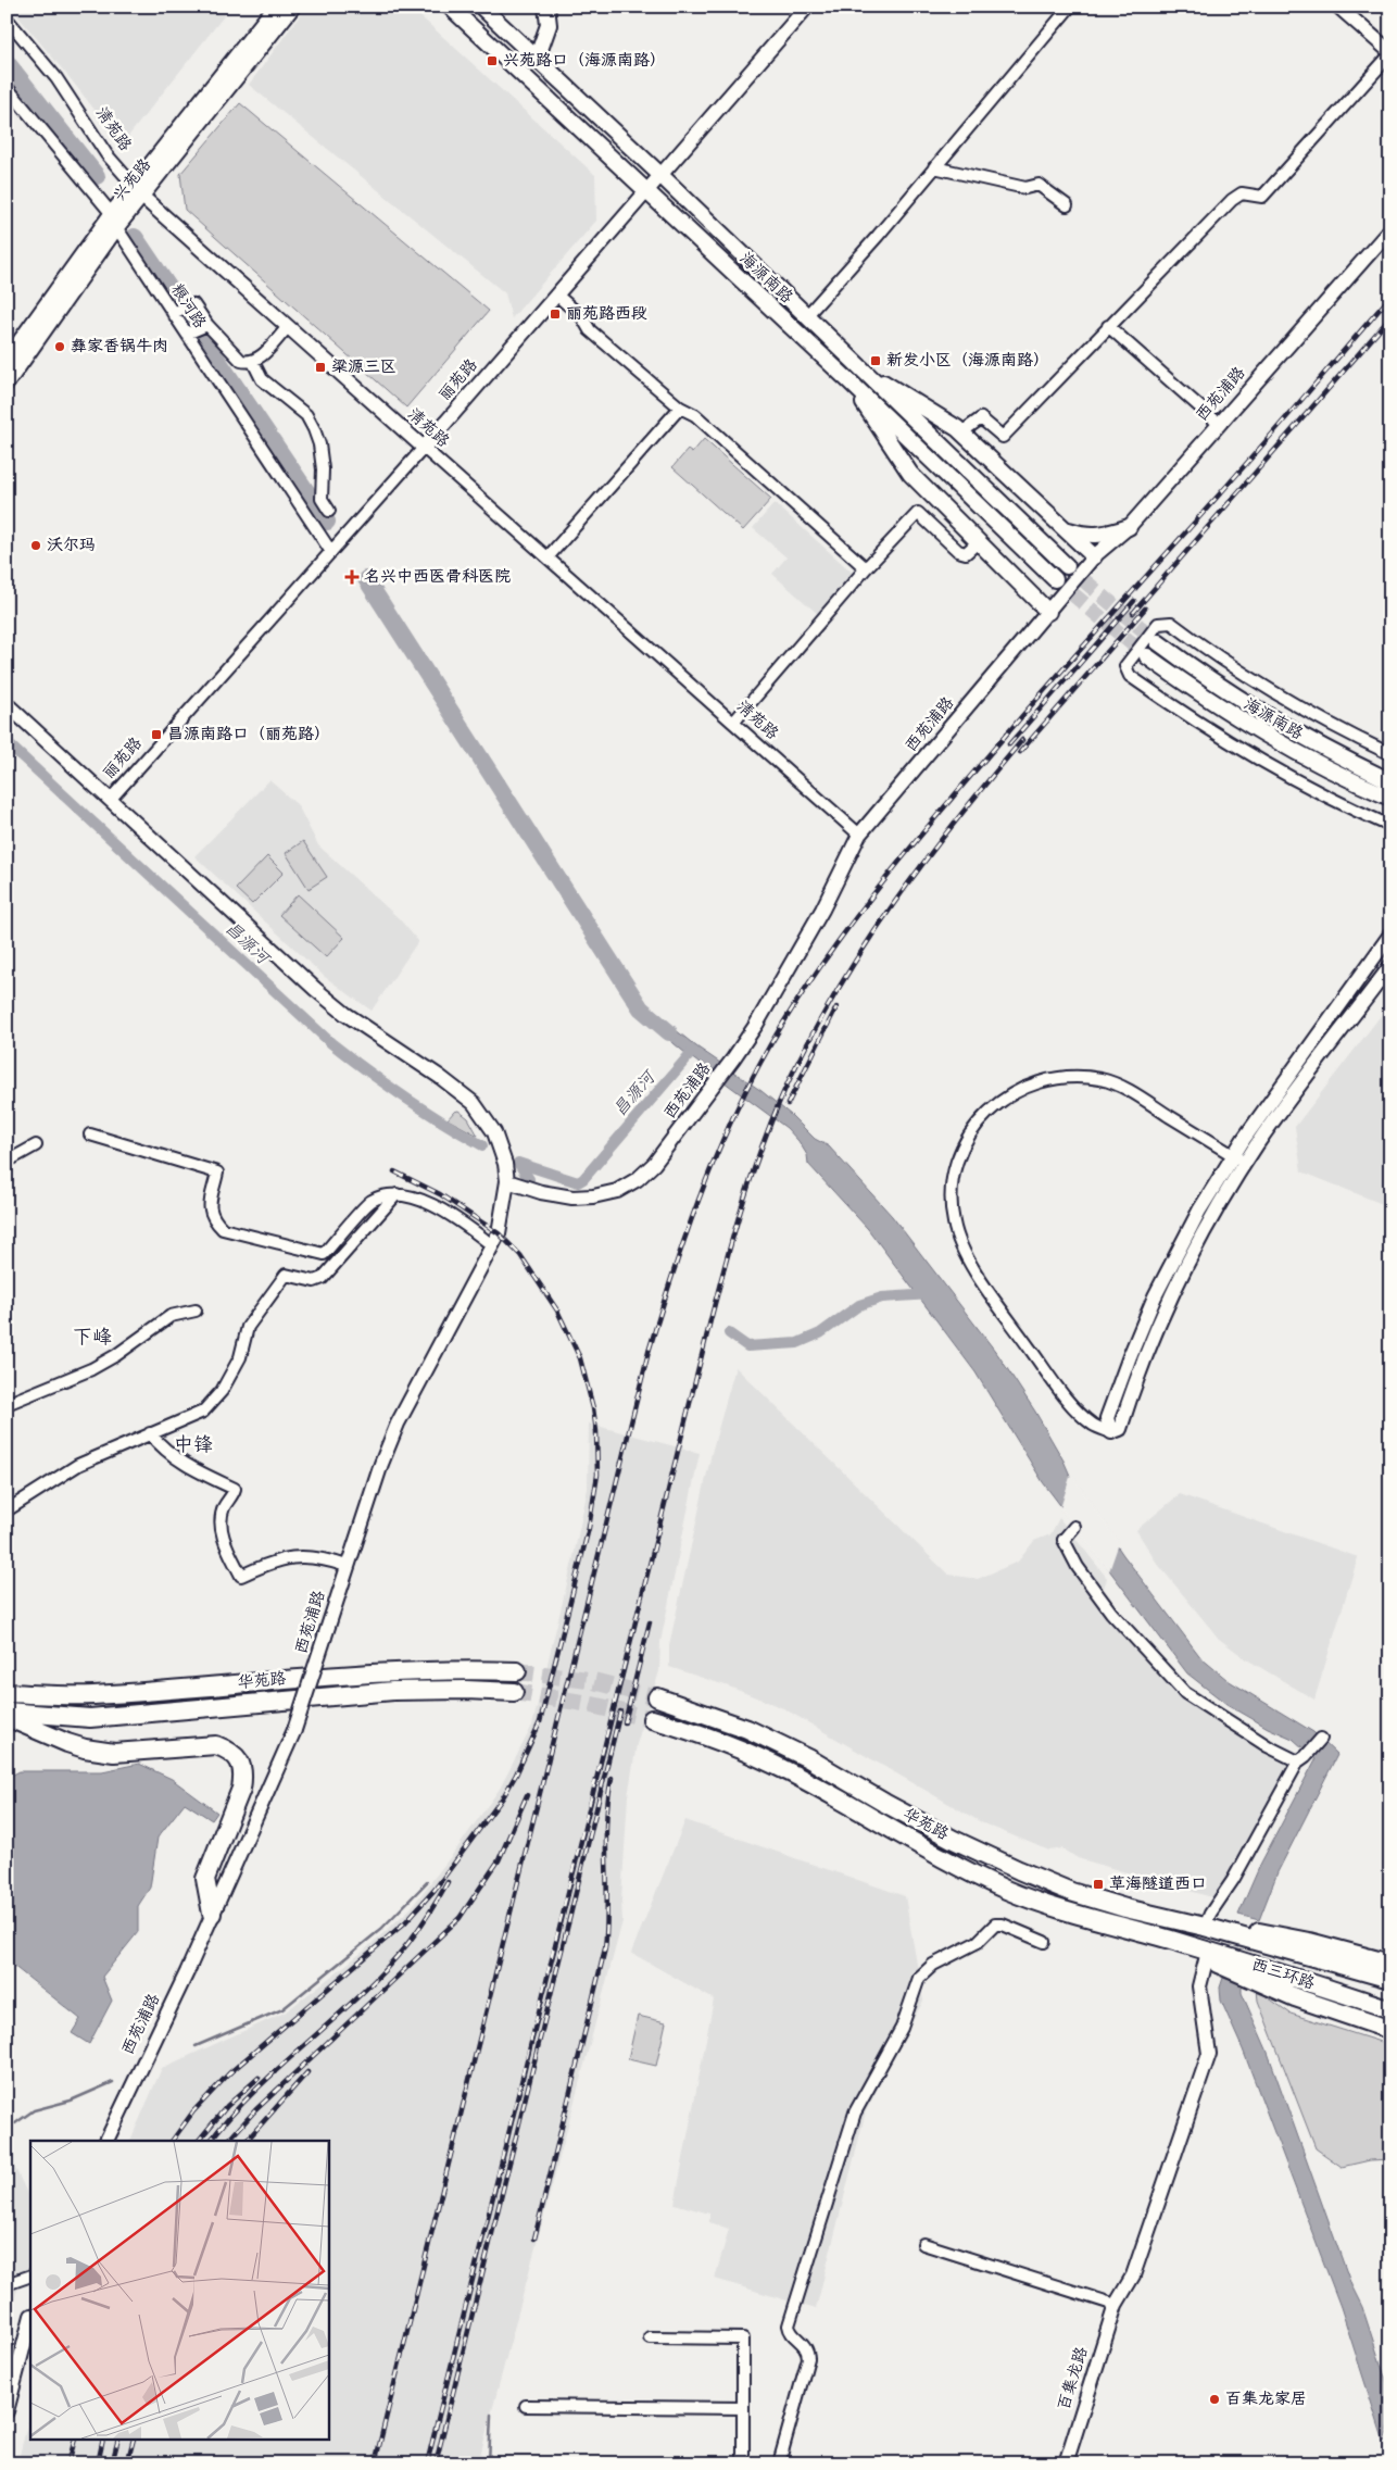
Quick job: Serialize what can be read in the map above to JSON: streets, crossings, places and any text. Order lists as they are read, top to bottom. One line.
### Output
{"streets":{"main road":["兴苑路","海源南路","华苑路","西三环路"],"street":["清苑路","粮河路","丽苑路","西苑浦路","百集龙路"]},"crossings":[["清苑路","兴苑路"],["清苑路","丽苑路"],["清苑路","西苑浦路"],["兴苑路","粮河路"],["海源南路","丽苑路"],["粮河路","丽苑路"],["华苑路","西三环路"],["华苑路","百集龙路"],["西三环路","百集龙路"]],"districts":["下峰","中锋"],"water":["昌源河"],"places":{"transit":["兴苑路口（海源南路）","丽苑路西段","新发小区（海源南路）","梁源三区","昌源南路口（丽苑路）","草海隧道西口"],"other":["彝家香锅牛肉","沃尔玛","百集龙家居"],"health":["名兴中西医骨科医院"]}}
